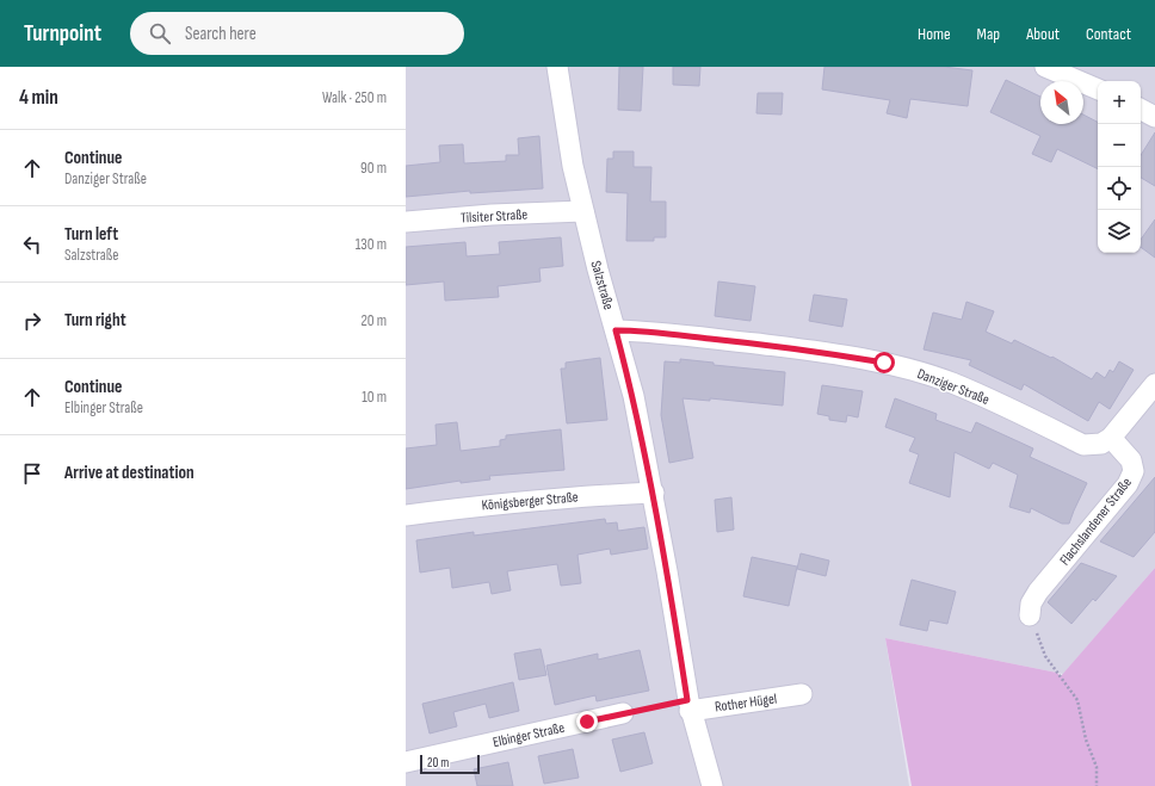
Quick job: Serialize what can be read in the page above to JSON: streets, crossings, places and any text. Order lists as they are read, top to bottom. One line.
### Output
{"streets":{"street":["Tilsiter Straße","Salzstraße","Danziger Straße","Königsberger Straße","Flachslandener Straße","Rother Hügel","Elbinger Straße"]},"crossings":[["Tilsiter Straße","Salzstraße"],["Salzstraße","Danziger Straße"],["Salzstraße","Königsberger Straße"],["Salzstraße","Rother Hügel"],["Danziger Straße","Flachslandener Straße"]],"scale_bar":"20 m","north":"top left","page":{"header":"Turnpoint","search":"Search here","nav":["Home","Map","About","Contact"],"heading":["4 min","Walk · 250 m"],"map_buttons":["+","−"],"list":[["Continue","Danziger Straße","90 m"],["Turn left","Salzstraße","130 m"],["Turn right","20 m"],["Continue","Elbinger Straße","10 m"],"Arrive at destination"],"scale":"20 m"}}
